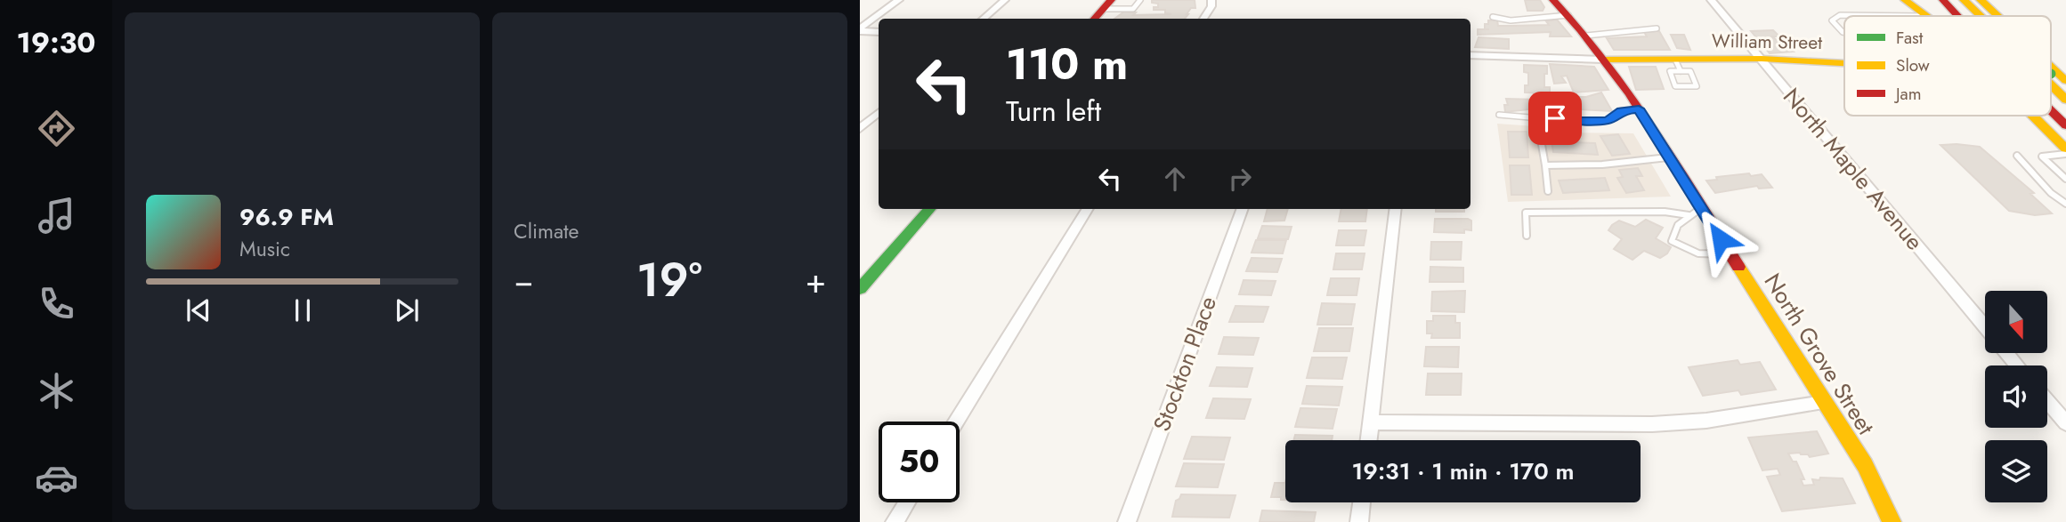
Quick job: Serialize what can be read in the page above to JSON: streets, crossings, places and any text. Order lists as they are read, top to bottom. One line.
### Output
{"streets":{"main road":["William Street","North Grove Street"],"street":["North Maple Avenue","Stockton Place"]},"crossings":[["William Street","North Maple Avenue"],["William Street","North Grove Street"]],"legend":["Fast","Slow","Jam"],"north":"bottom","page":{"tabs":"19:30","tile":"Climate","turn":["110 m","Turn left"],"song":["96.9 FM","Music"],"heat":["−","19°","+"],"limit":"50","trip":"19:31 · 1 min · 170 m"}}
